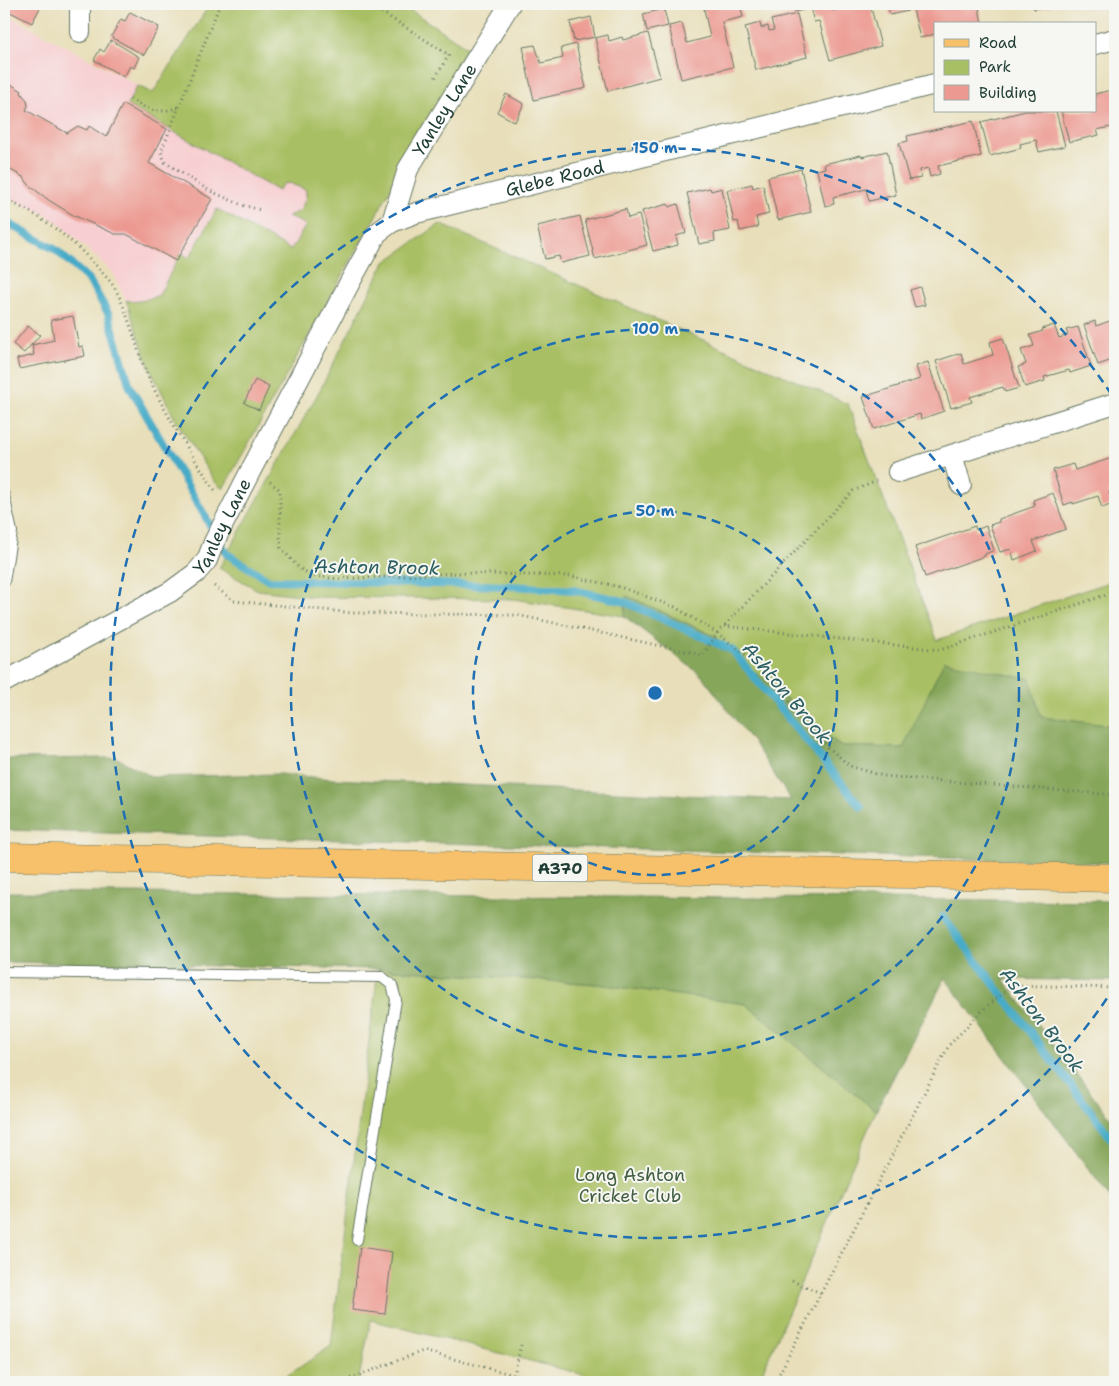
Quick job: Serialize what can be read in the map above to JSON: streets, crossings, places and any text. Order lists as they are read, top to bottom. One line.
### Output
{"streets":{"main road":["A370"],"street":["Yanley Lane","Glebe Road"]},"crossings":[["Yanley Lane","Glebe Road"]],"water":["Ashton Brook"],"parks":["Long Ashton Cricket Club"],"legend":["Road","Park","Building"],"rings":["150 m","100 m","50 m"]}
